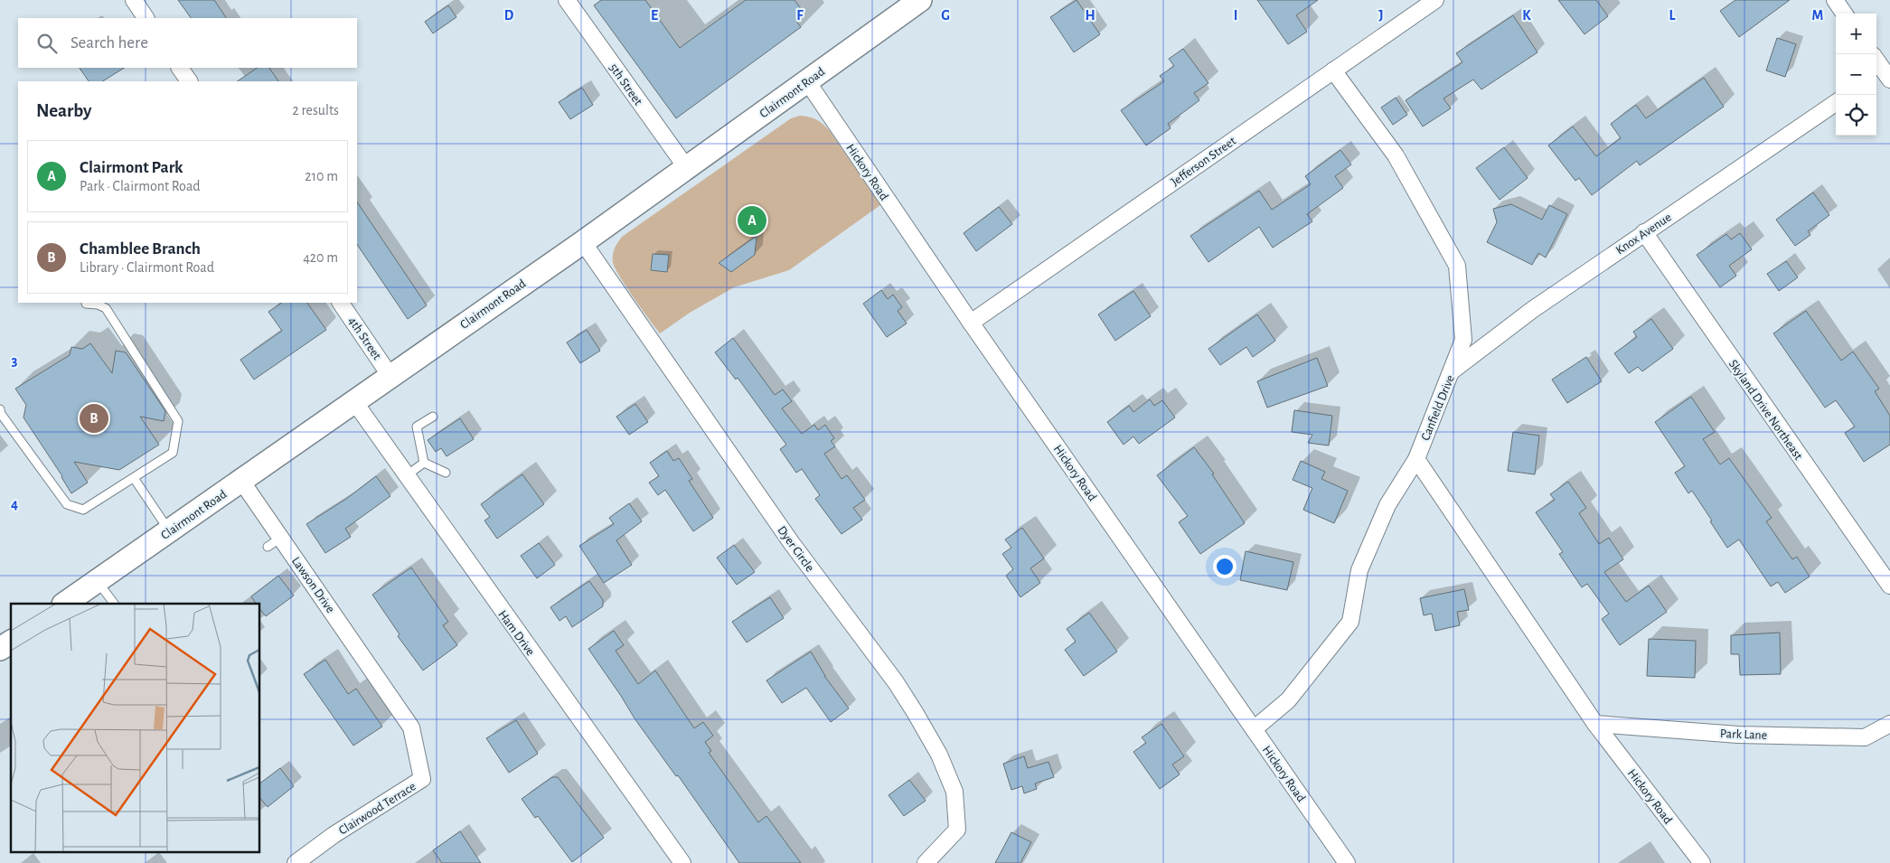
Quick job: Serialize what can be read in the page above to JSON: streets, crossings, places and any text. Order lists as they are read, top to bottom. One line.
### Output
{"streets":{"main road":["Clairmont Road"],"street":["5th Street","Jefferson Street","Hickory Road","Knox Avenue","4th Street","Canfield Drive","Skyland Drive Northeast","Dyer Circle","Lawson Drive","Ham Drive","Park Lane","Clairwood Terrace"]},"crossings":[["5th Street","Clairmont Road"],["Clairmont Road","Hickory Road"],["Clairmont Road","4th Street"],["Clairmont Road","Dyer Circle"],["Clairmont Road","Lawson Drive"],["Clairmont Road","Ham Drive"],["Jefferson Street","Hickory Road"],["Jefferson Street","Canfield Drive"],["Hickory Road","Canfield Drive"],["Hickory Road","Park Lane"],["Knox Avenue","Canfield Drive"],["Knox Avenue","Skyland Drive Northeast"],["Lawson Drive","Clairwood Terrace"]],"page":{"map_buttons":["+","−"],"search":"Search here","heading":["Nearby","2 results"],"list":[{"mark":"A","name":"Clairmont Park","note":"Park · Clairmont Road","value":"210 m"},{"mark":"B","name":"Chamblee Branch","note":"Library · Clairmont Road","value":"420 m"}],"pins":["A","B"]},"grid":{"columns":["D","E","F","G","H","I","J","K","L","M"],"rows":["3","4"]}}
